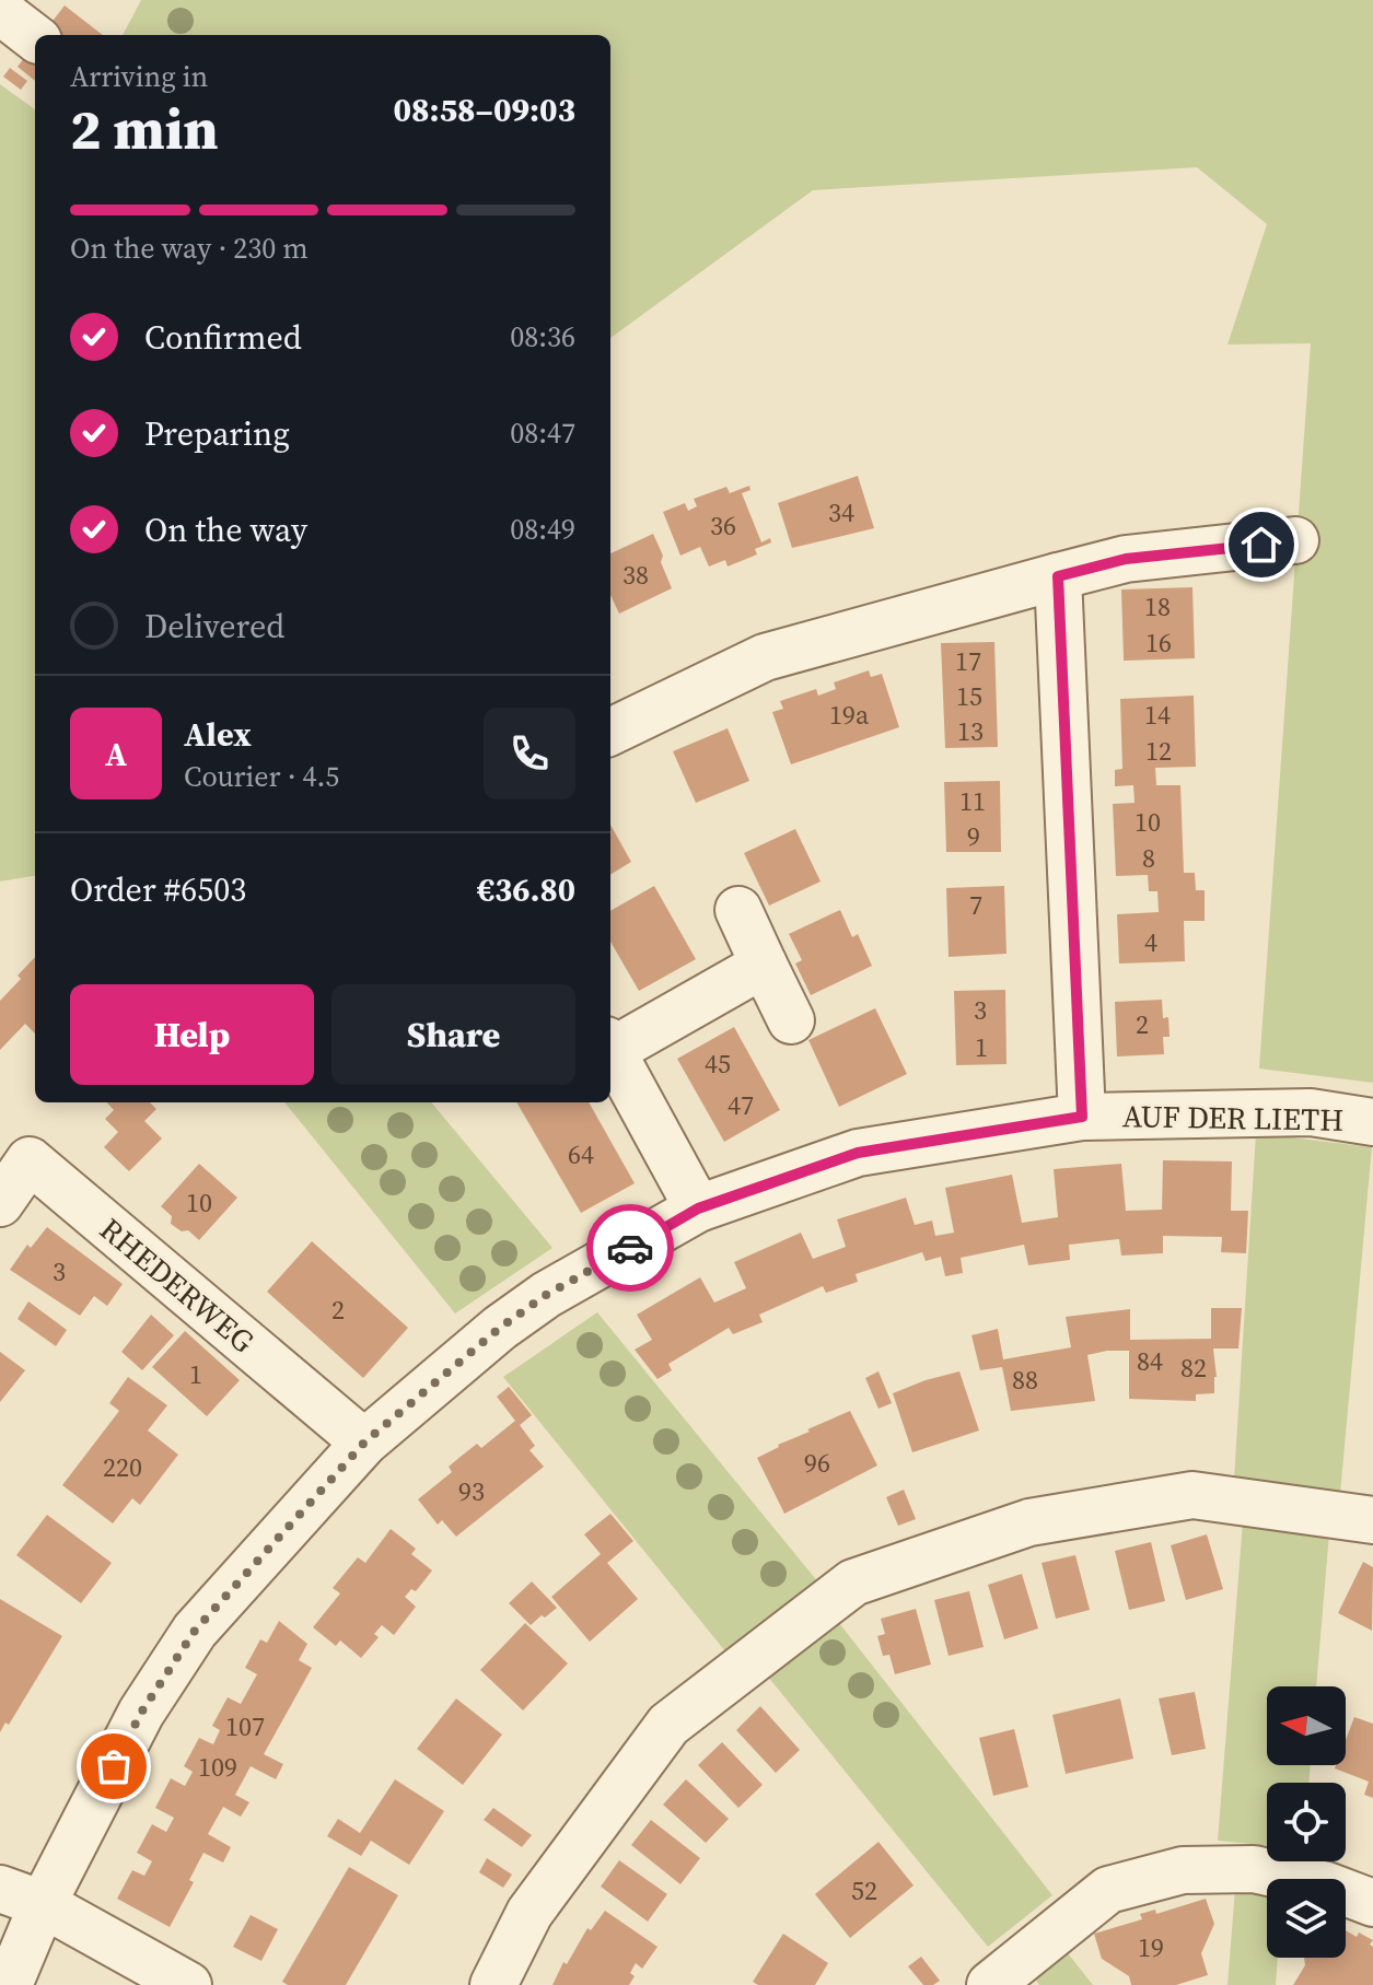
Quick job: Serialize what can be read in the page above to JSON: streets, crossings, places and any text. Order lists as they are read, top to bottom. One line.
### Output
{"streets":{"street":["AUF DER LIETH","RHEDERWEG"]},"crossings":[["AUF DER LIETH","RHEDERWEG"]],"house_numbers":["34","36","38","18","16","17","15","19a","14","13","12","11","10","9","8","7","4","3","2","1","45","47","64","10","3","2","84","82","1","88","96","220","93","107","109","52","19"],"north":"left","page":{"heading":["2 min","Arriving in","08:58–09:03"],"panel":["Alex","Courier · 4.5","Order #6503","€36.80"],"bar":"On the way · 230 m","list":[["Confirmed","08:36"],["Preparing","08:47"],["On the way","08:49"],"Delivered"],"round":"A","buttons":["Help","Share"]}}
